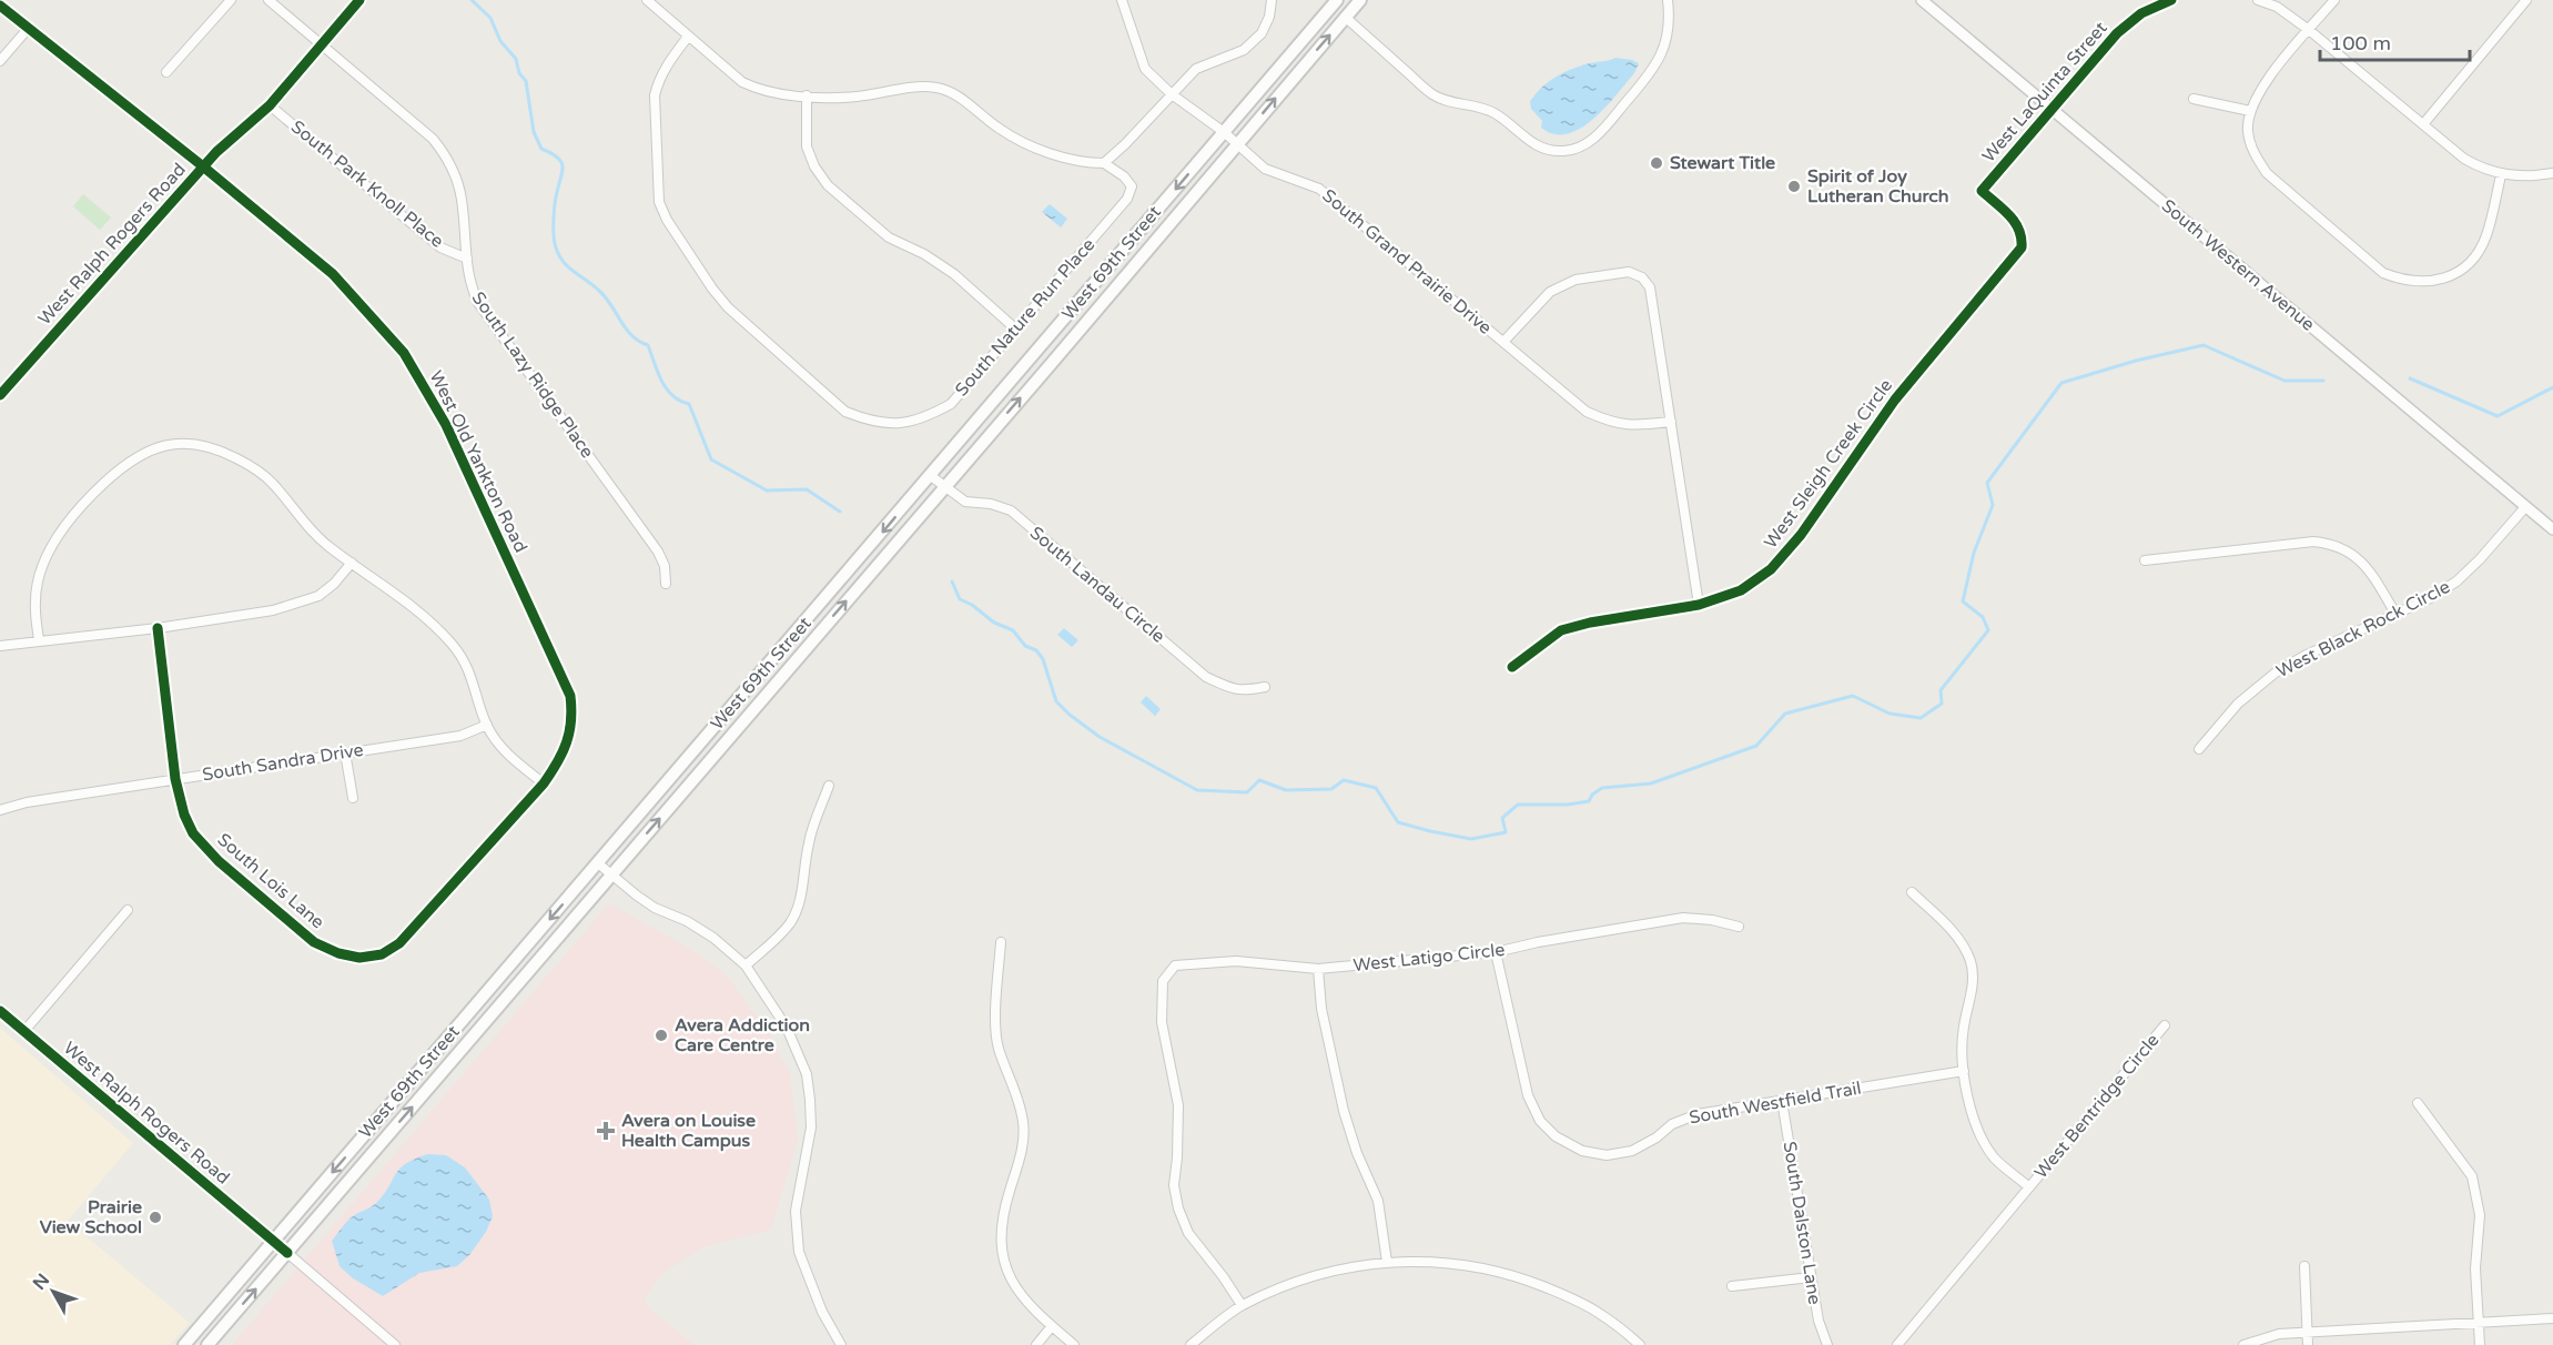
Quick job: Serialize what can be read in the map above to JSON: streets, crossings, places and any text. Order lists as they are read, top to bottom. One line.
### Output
{"streets":{"main road":["West 69th Street"],"street":["West LaQuinta Street","South Park Knoll Place","West Ralph Rogers Road","South Grand Prairie Drive","South Western Avenue","South Nature Run Place","South Lazy Ridge Place","West Old Yankton Road","West Sleigh Creek Circle","South Landau Circle","West Black Rock Circle","South Sandra Drive","South Lois Lane","West Latigo Circle","South Westfield Trail","West Bentridge Circle","South Dalston Lane"]},"crossings":[["West LaQuinta Street","South Western Avenue"],["West LaQuinta Street","West Sleigh Creek Circle"],["South Park Knoll Place","West Ralph Rogers Road"],["South Park Knoll Place","South Lazy Ridge Place"],["West Ralph Rogers Road","West 69th Street"],["West Ralph Rogers Road","South Lazy Ridge Place"],["West Ralph Rogers Road","West Old Yankton Road"],["South Grand Prairie Drive","West 69th Street"],["West 69th Street","South Landau Circle"],["South Western Avenue","West Black Rock Circle"],["West Old Yankton Road","South Lois Lane"],["South Sandra Drive","South Lois Lane"],["West Latigo Circle","South Westfield Trail"],["South Westfield Trail","South Dalston Lane"]],"places":{"other":["Stewart Title","Spirit of Joy Lutheran Church","Avera Addiction Care Centre","Prairie View School"],"health":["Avera on Louise Health Campus"]},"scale_bar":"100 m","north":"top left"}
